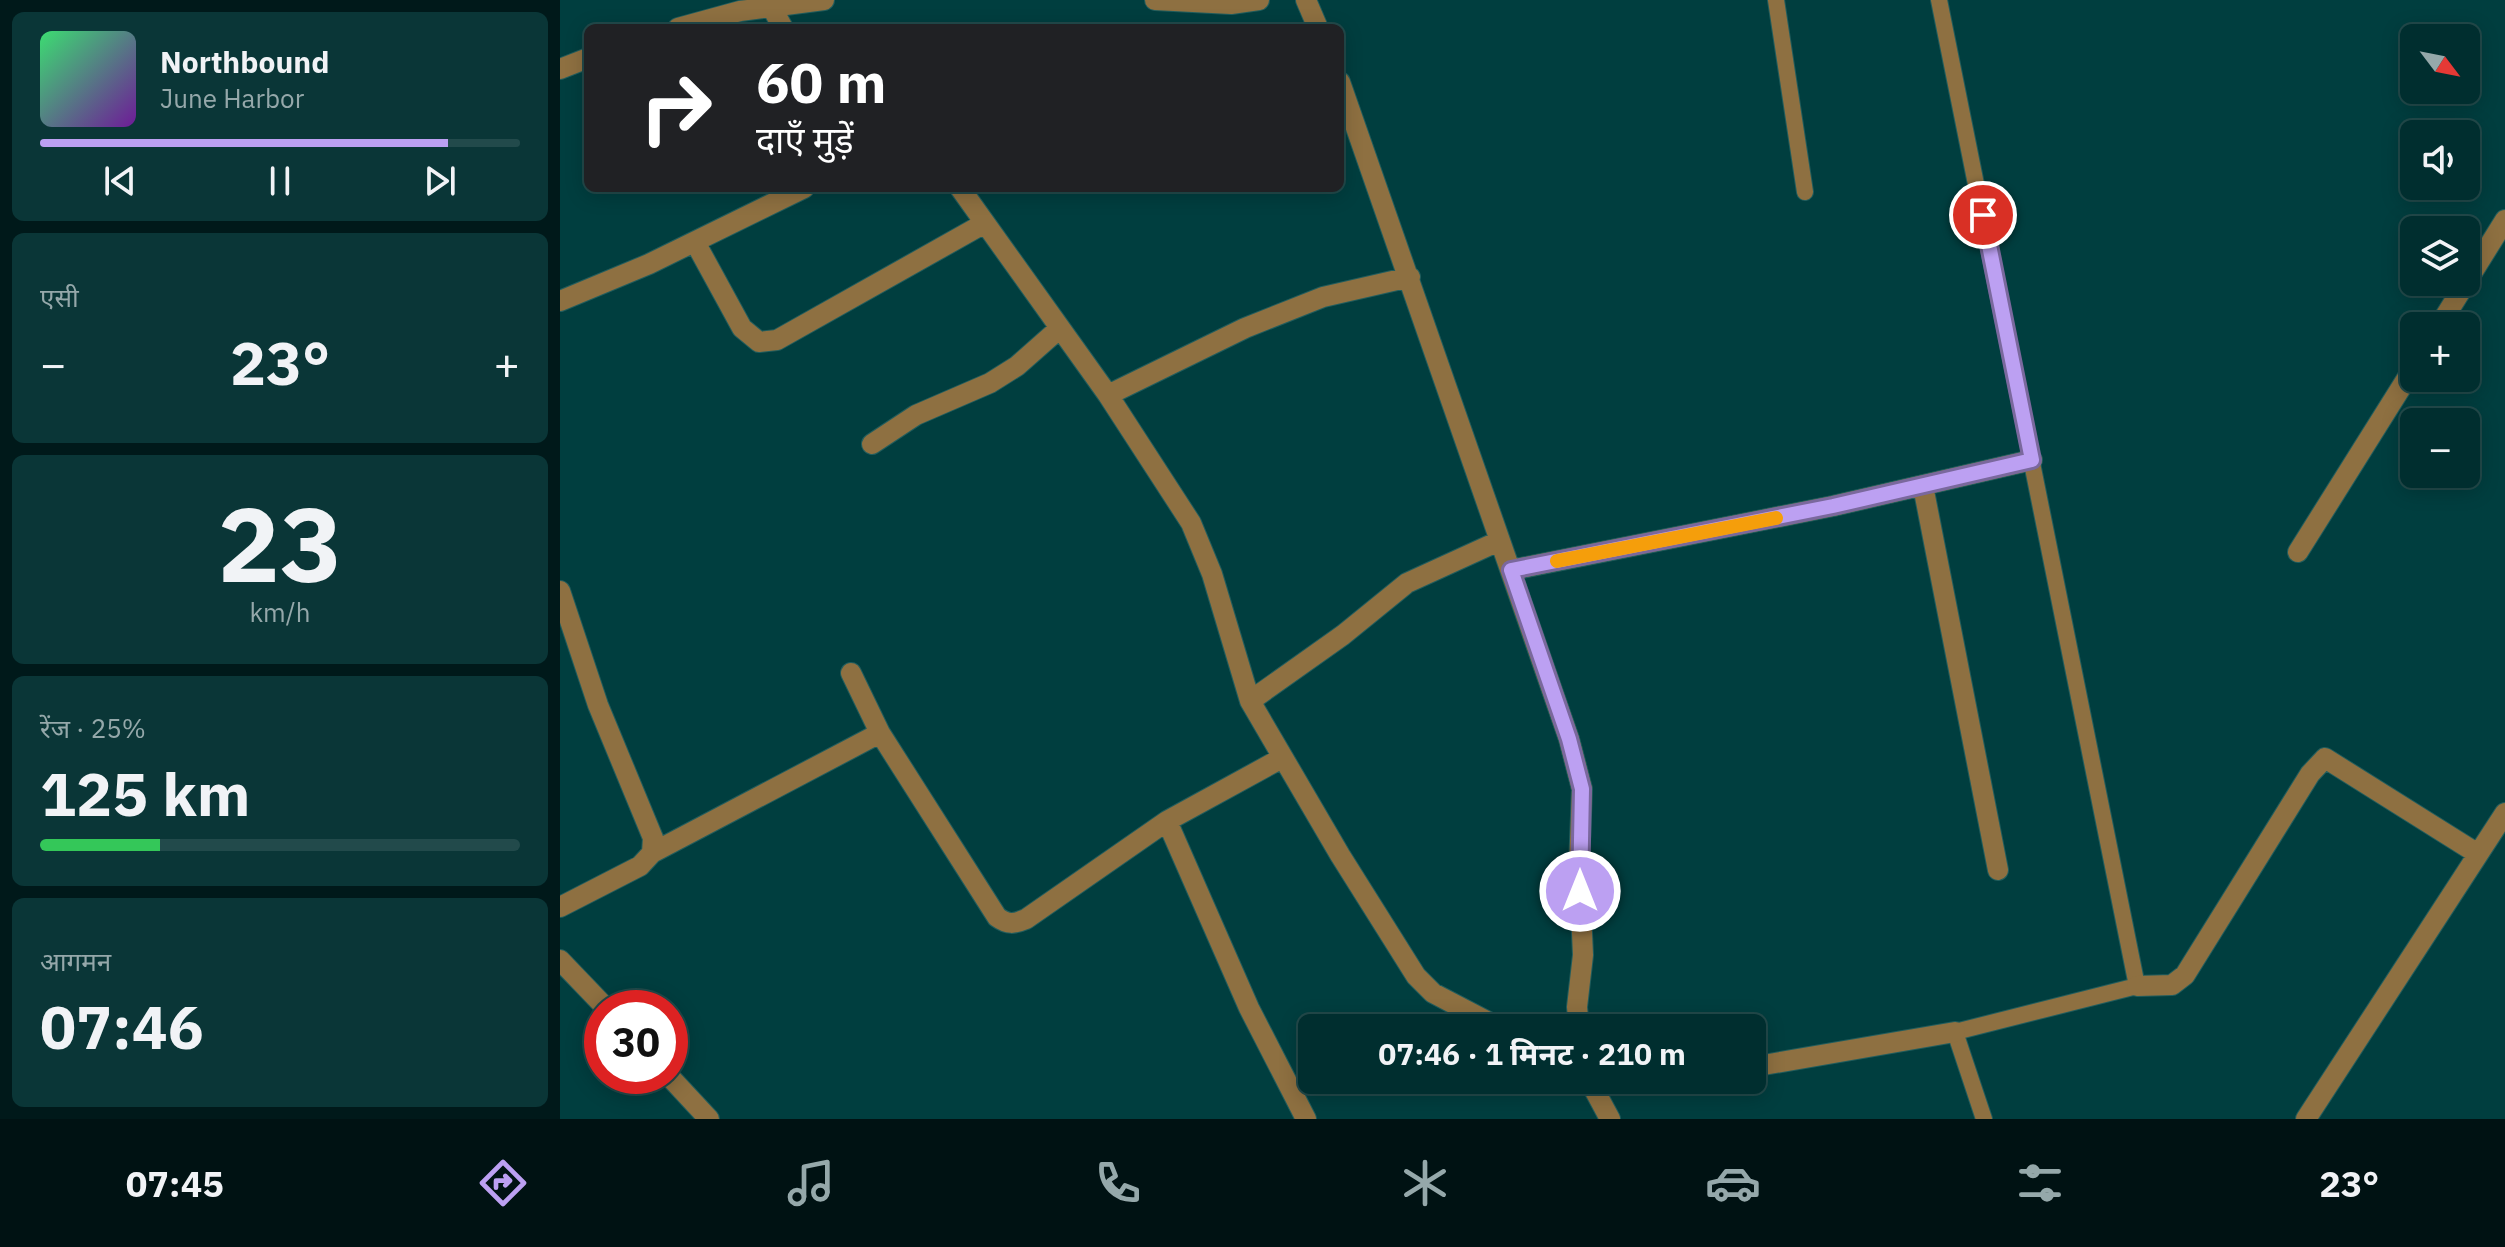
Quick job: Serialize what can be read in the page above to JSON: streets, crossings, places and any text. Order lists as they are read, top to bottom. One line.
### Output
{"north":"bottom right","page":{"map_buttons":["+","−"],"turn":["60 m","दाएँ मुड़ें"],"song":["Northbound","June Harbor"],"tile":["एसी",["23","km/h"],["रेंज · 25%","125 km"],["आगमन","07:46"]],"heat":["−","23°","+"],"limit":"30","trip":"07:46 · 1 मिनट · 210 m","tabs":["07:45","23°"]}}
